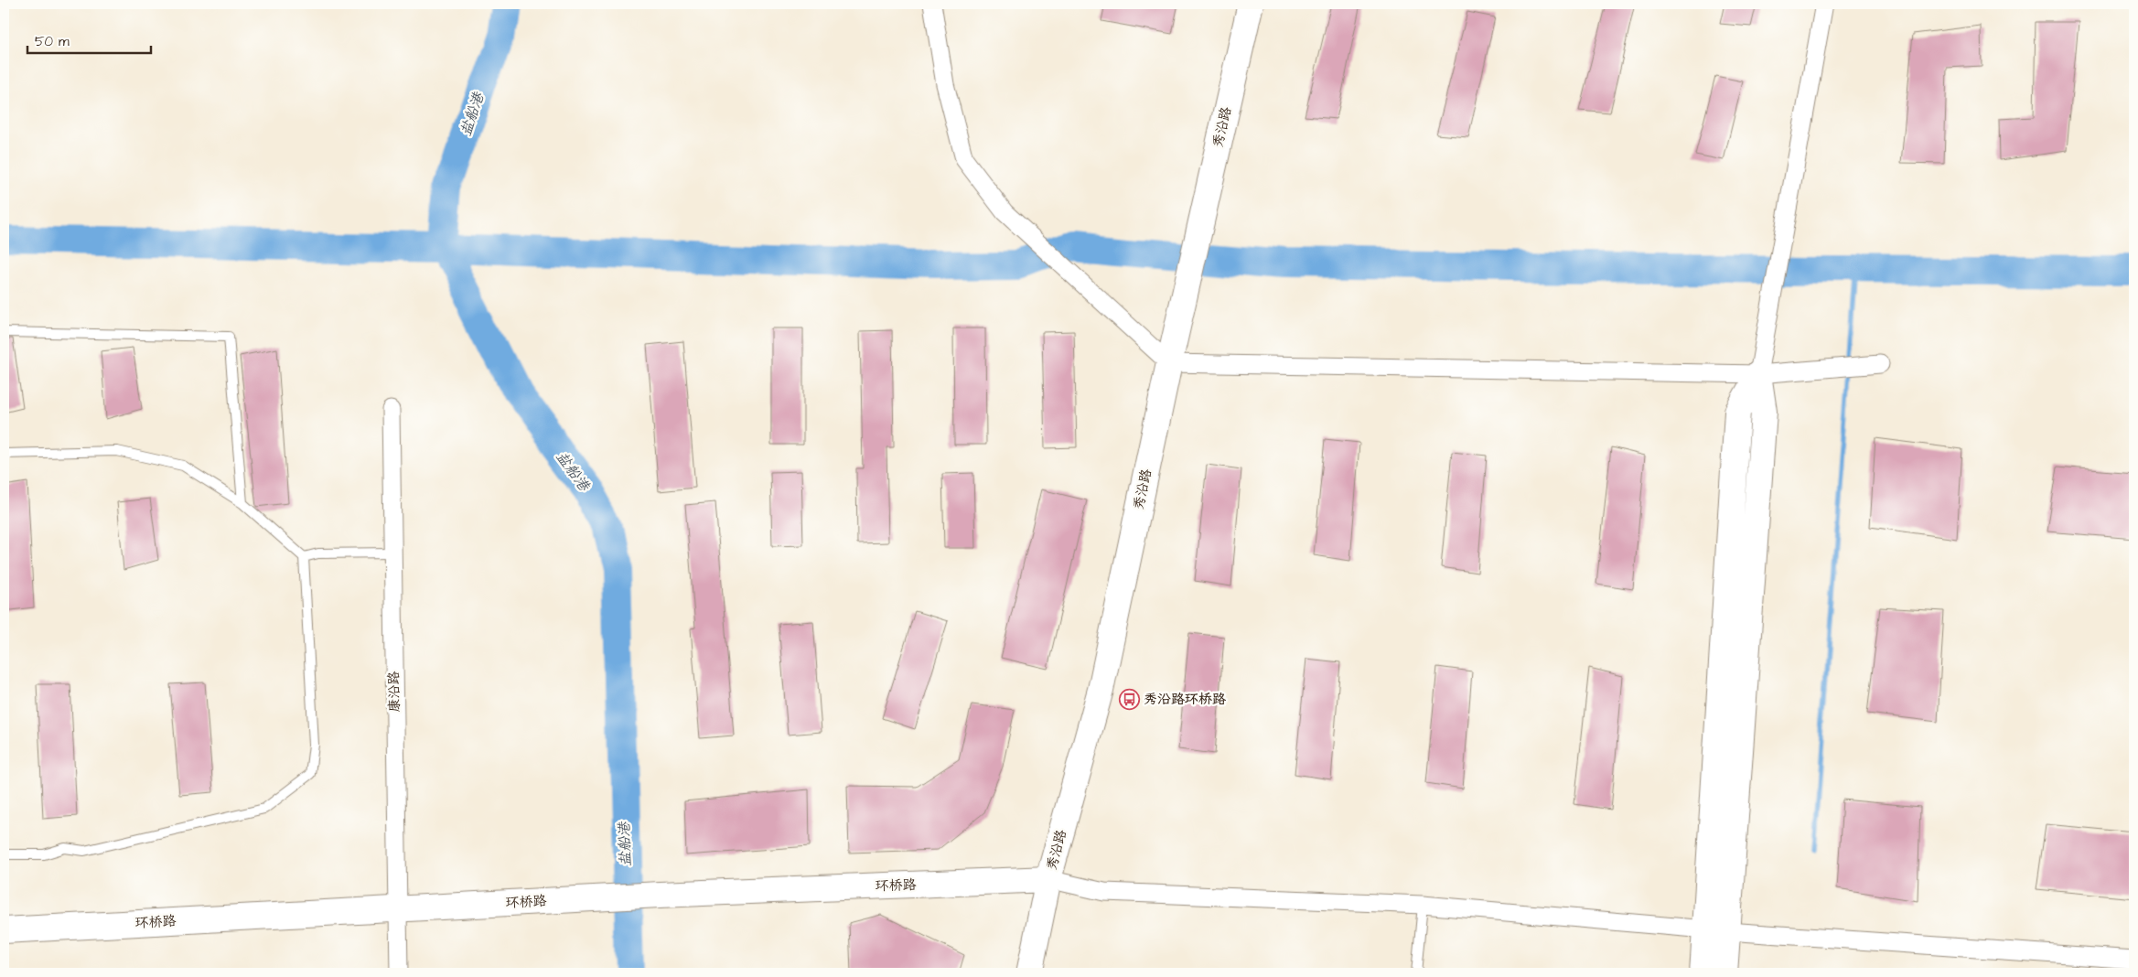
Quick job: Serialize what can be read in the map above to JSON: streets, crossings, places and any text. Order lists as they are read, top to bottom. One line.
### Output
{"streets":{"street":["秀沿路","康沿路","环桥路"]},"crossings":[["秀沿路","环桥路"],["康沿路","环桥路"]],"water":["盐船港"],"places":{"bus stop":["秀沿路环桥路"]},"scale_bar":"50 m"}
